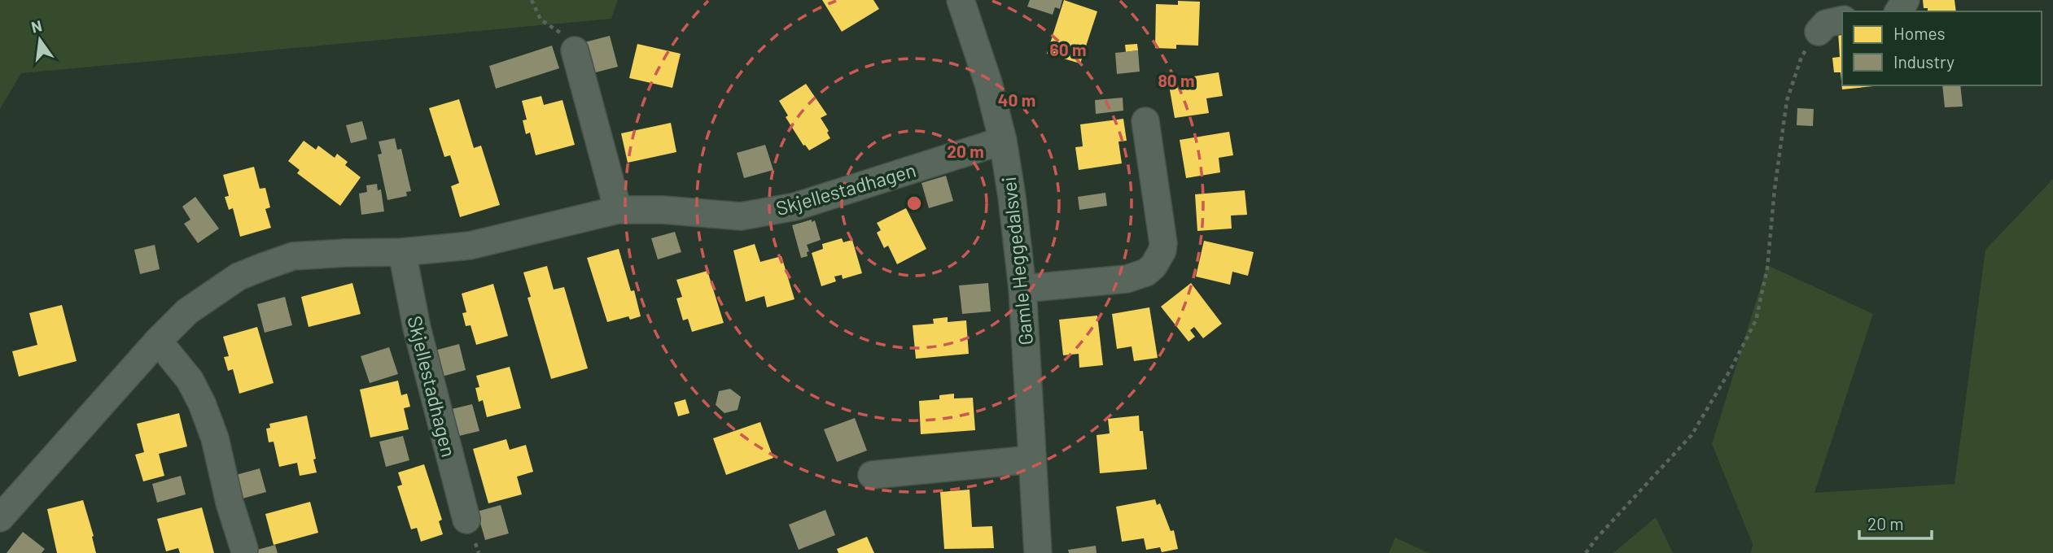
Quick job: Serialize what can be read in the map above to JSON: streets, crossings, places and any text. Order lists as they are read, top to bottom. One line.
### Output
{"streets":{"street":["Skjellestadhagen","Gamle Heggedalsvei"]},"crossings":[["Skjellestadhagen","Gamle Heggedalsvei"]],"legend":["Homes","Industry"],"scale_bar":"20 m","north":"top","rings":["60 m","80 m","40 m","20 m"]}
